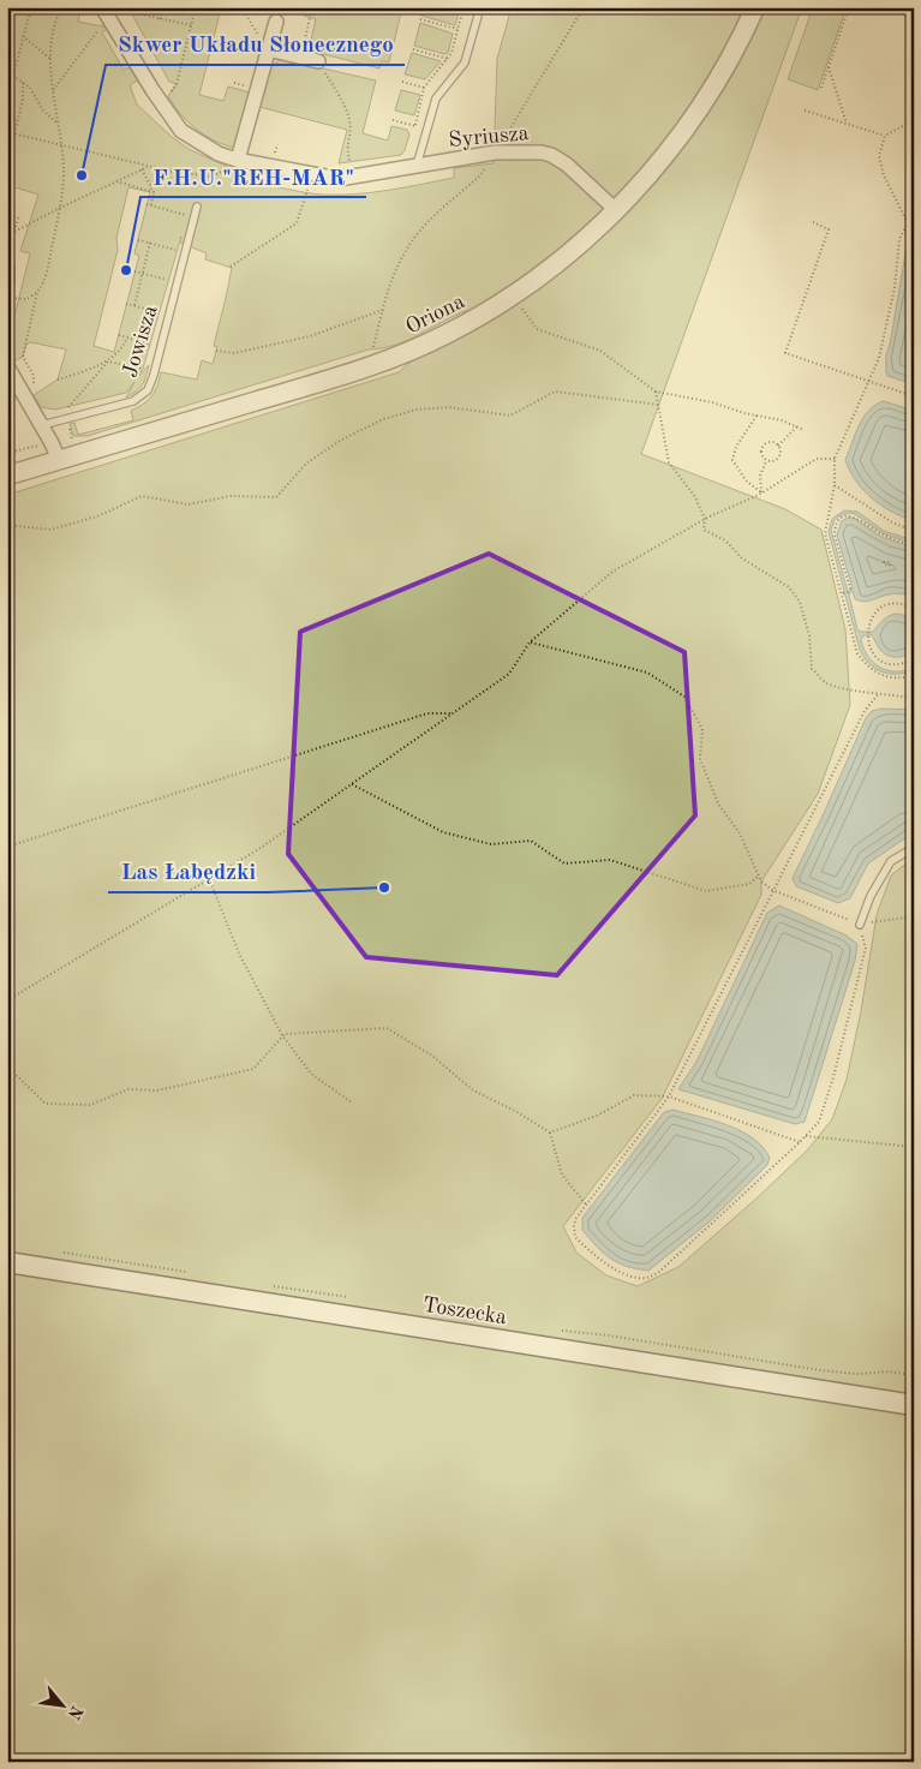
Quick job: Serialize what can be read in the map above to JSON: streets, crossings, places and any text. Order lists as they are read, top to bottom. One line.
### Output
{"streets":{"main road":["Toszecka"],"street":["Syriusza","Oriona"],"lane":["Jowisza"]},"crossings":[["Syriusza","Oriona"]],"places":["Skwer Układu Słonecznego","F.H.U.\"REH-MAR\"","Las Łabędzki"],"north":"bottom right"}
